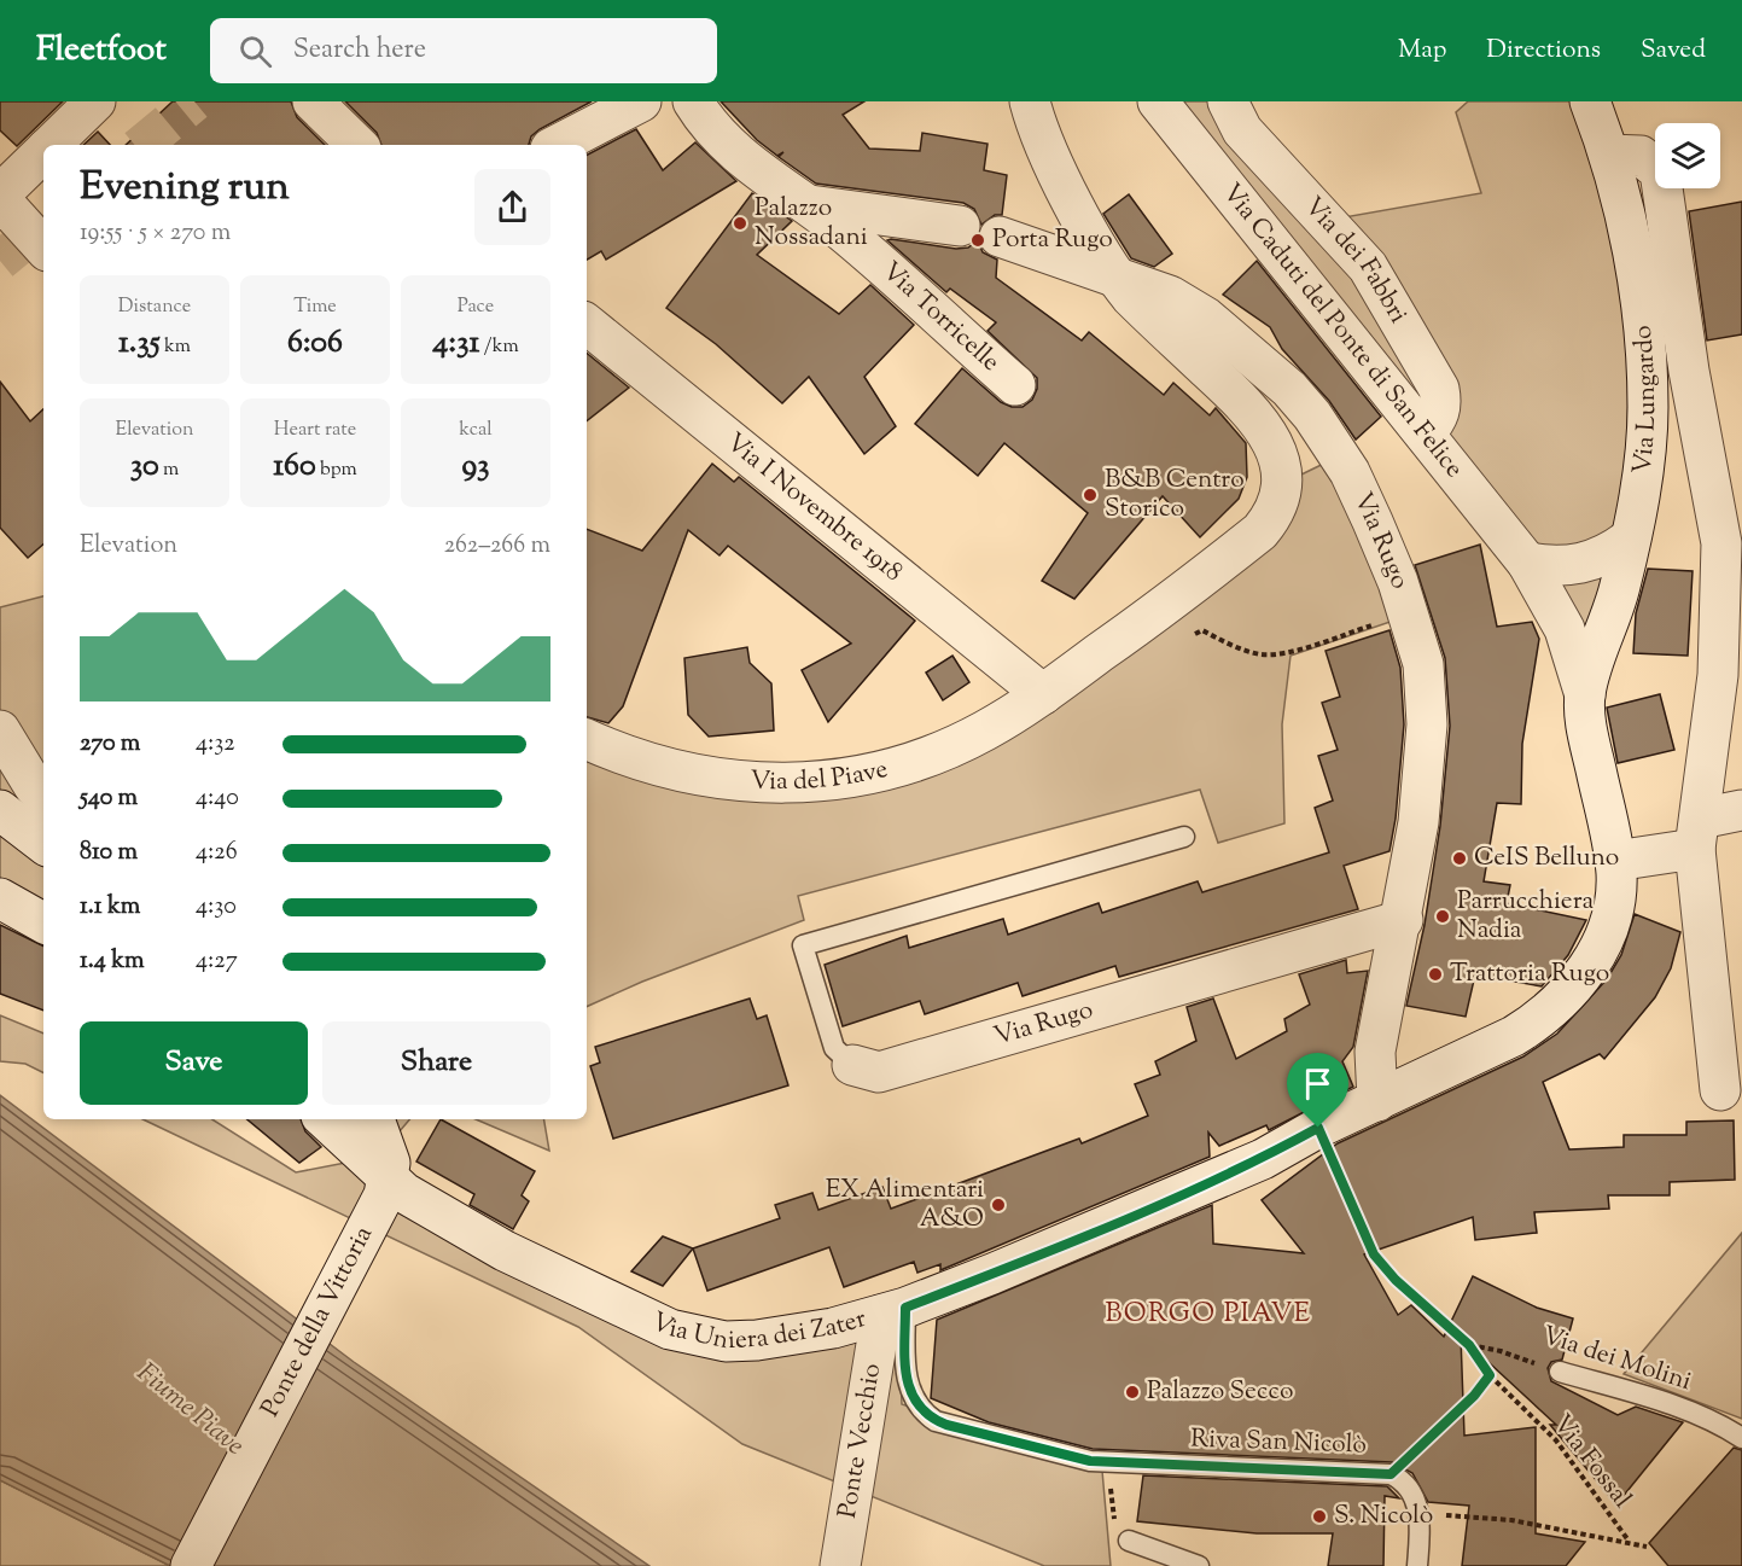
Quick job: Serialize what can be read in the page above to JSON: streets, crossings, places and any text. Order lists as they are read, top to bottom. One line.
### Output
{"streets":{"street":["Via dei Fabbri","Via Torricelle","Via Caduti del Ponte di San Felice","Via Lungardo","Via I Novembre 1918","Via Rugo","Via del Piave","Via Uniera dei Zater","Ponte della Vittoria","Ponte Vecchio"],"lane":["Via dei Molini","Riva San Nicolò"],"path":["Via Fossal"]},"crossings":[["Via dei Fabbri","Via Caduti del Ponte di San Felice"],["Via Caduti del Ponte di San Felice","Via Lungardo"],["Via Caduti del Ponte di San Felice","Via Rugo"],["Via Caduti del Ponte di San Felice","Via Uniera dei Zater"],["Via I Novembre 1918","Via del Piave"],["Via Rugo","Via Uniera dei Zater"],["Via Uniera dei Zater","Ponte della Vittoria"],["Via Uniera dei Zater","Ponte Vecchio"],["Via Uniera dei Zater","Riva San Nicolò"],["Ponte Vecchio","Riva San Nicolò"],["Riva San Nicolò","Via Fossal"]],"districts":["BORGO PIAVE"],"water":["Fiume Piave"],"places":["Palazzo Nossadani","Porta Rugo","B&B Centro Storico","CeIS Belluno","Parrucchiera Nadia","Trattoria Rugo","EX Alimentari A&O","Palazzo Secco","S. Nicolò"],"page":{"header":"Fleetfoot","search":"Search here","nav":["Map","Directions","Saved"],"heading":["Evening run","19:55 · 5 × 270 m"],"stats":[["Distance","1.35 km"],["Time","6:06"],["Pace","4:31 /km"],["Elevation","30 m"],["Heart rate","160 bpm"],["kcal","93"]],"chart":["Elevation","262–266 m"],"list":[{"name":"270 m","note":"4:32"},{"name":"540 m","note":"4:40"},{"name":"810 m","note":"4:26"},{"name":"1.1 km","note":"4:30"},{"name":"1.4 km","note":"4:27"}],"buttons":["Save","Share"]}}
